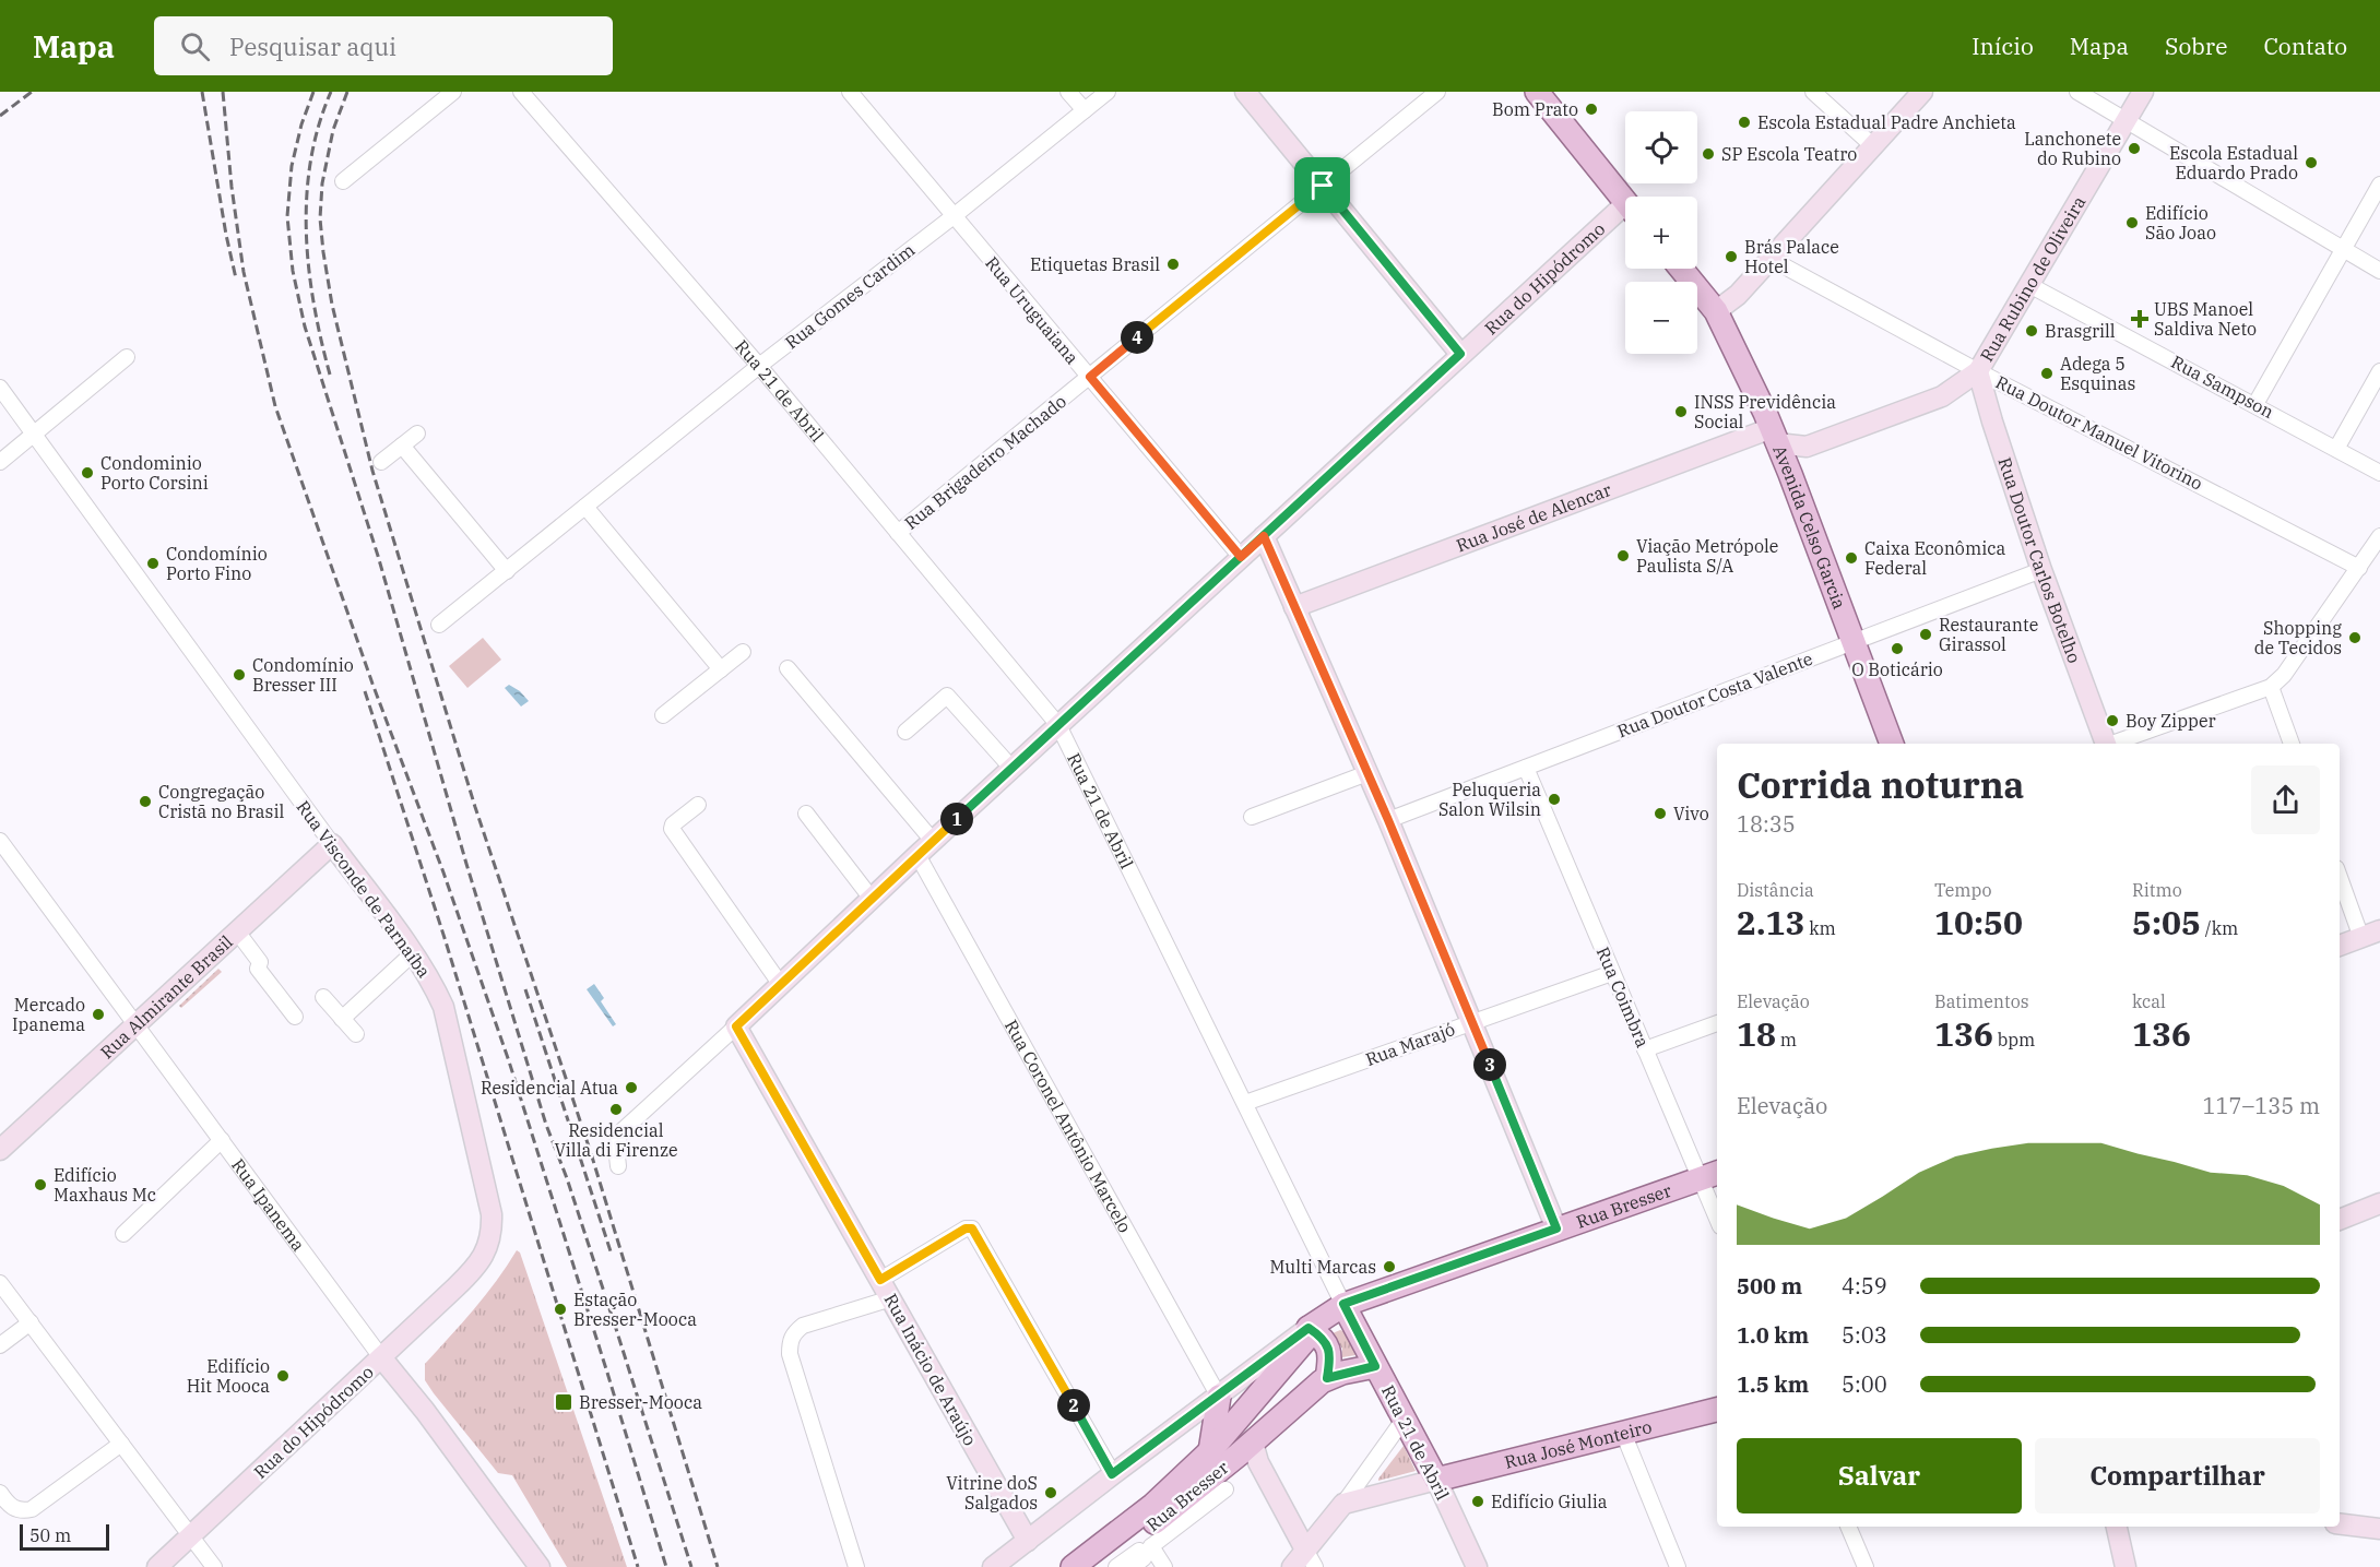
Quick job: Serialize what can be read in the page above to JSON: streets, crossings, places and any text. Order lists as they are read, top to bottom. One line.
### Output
{"streets":{"main road":["Rua 21 de Abril","Avenida Celso Garcia","Rua Bresser","Rua José Monteiro"],"street":["Rua do Hipódromo","Rua Rubino de Oliveira","Rua Gomes Cardim","Rua Uruguaiana","Rua Sampson","Rua Doutor Manuel Vitorino","Rua Brigadeiro Machado","Rua José de Alencar","Rua Doutor Carlos Botelho","Rua Doutor Costa Valente","Rua Visconde de Parnaíba","Rua Almirante Brasil","Rua Coimbra","Rua Marajó","Rua Coronel Antônio Marcelo","Rua Ipanema","Rua Inácio de Araújo"]},"crossings":[["Rua do Hipódromo","Rua Uruguaiana"],["Rua do Hipódromo","Rua 21 de Abril"],["Rua do Hipódromo","Rua Visconde de Parnaíba"],["Rua do Hipódromo","Rua Coronel Antônio Marcelo"],["Rua do Hipódromo","Rua Ipanema"],["Rua do Hipódromo","Rua Inácio de Araújo"],["Rua Rubino de Oliveira","Rua Sampson"],["Rua Rubino de Oliveira","Rua Doutor Manuel Vitorino"],["Rua Rubino de Oliveira","Rua José de Alencar"],["Rua Rubino de Oliveira","Avenida Celso Garcia"],["Rua Rubino de Oliveira","Rua Doutor Carlos Botelho"],["Rua Gomes Cardim","Rua Uruguaiana"],["Rua Gomes Cardim","Rua 21 de Abril"],["Rua Uruguaiana","Rua Brigadeiro Machado"],["Rua 21 de Abril","Rua Brigadeiro Machado"],["Rua 21 de Abril","Rua Marajó"],["Rua 21 de Abril","Rua Bresser"],["Rua 21 de Abril","Rua José Monteiro"],["Rua Doutor Manuel Vitorino","Rua Doutor Carlos Botelho"],["Rua José de Alencar","Avenida Celso Garcia"],["Avenida Celso Garcia","Rua Doutor Costa Valente"],["Rua Doutor Carlos Botelho","Rua Doutor Costa Valente"],["Rua Doutor Costa Valente","Rua Coimbra"],["Rua Visconde de Parnaíba","Rua Almirante Brasil"],["Rua Almirante Brasil","Rua Ipanema"],["Rua Coimbra","Rua Marajó"],["Rua Coimbra","Rua Bresser"],["Rua Coronel Antônio Marcelo","Rua Bresser"],["Rua Bresser","Rua Inácio de Araújo"]],"places":{"other":["Bom Prato","Escola Estadual Padre Anchieta","Lanchonete do Rubino","SP Escola Teatro","Escola Estadual Eduardo Prado","Edifício São Joao","Brás Palace Hotel","Etiquetas Brasil","Brasgrill","Adega 5 Esquinas","INSS Previdência Social","Condominio Porto Corsini","Viação Metrópole Paulista S/A","Caixa Econômica Federal","Condomínio Porto Fino","Restaurante Girassol","Shopping de Tecidos","O Boticário","Condomínio Bresser III","Boy Zipper","Peluqueria Salon Wilsin","Congregação Cristã no Brasil","Vivo","Mercado Ipanema","Residencial Atua","Residencial Villa di Firenze","Edifício Maxhaus Mc","Multi Marcas","Estação Bresser-Mooca","Edifício Hit Mooca","Vitrine doS Salgados","Edifício Giulia"],"health":["UBS Manoel Saldiva Neto"],"transit":["Bresser-Mooca"]},"scale_bar":"50 m","page":{"header":"Mapa","search":"Pesquisar aqui","nav":["Início","Mapa","Sobre","Contato"],"map_buttons":["+","−"],"pins":["4","1","3","2"],"heading":["Corrida noturna","18:35"],"stats":[["Distância","2.13 km"],["Tempo","10:50"],["Ritmo","5:05 /km"],["Elevação","18 m"],["Batimentos","136 bpm"],["kcal","136"]],"chart":["Elevação","117–135 m"],"list":[{"name":"500 m","note":"4:59"},{"name":"1.0 km","note":"5:03"},{"name":"1.5 km","note":"5:00"}],"buttons":["Salvar","Compartilhar"],"scale":"50 m"}}
